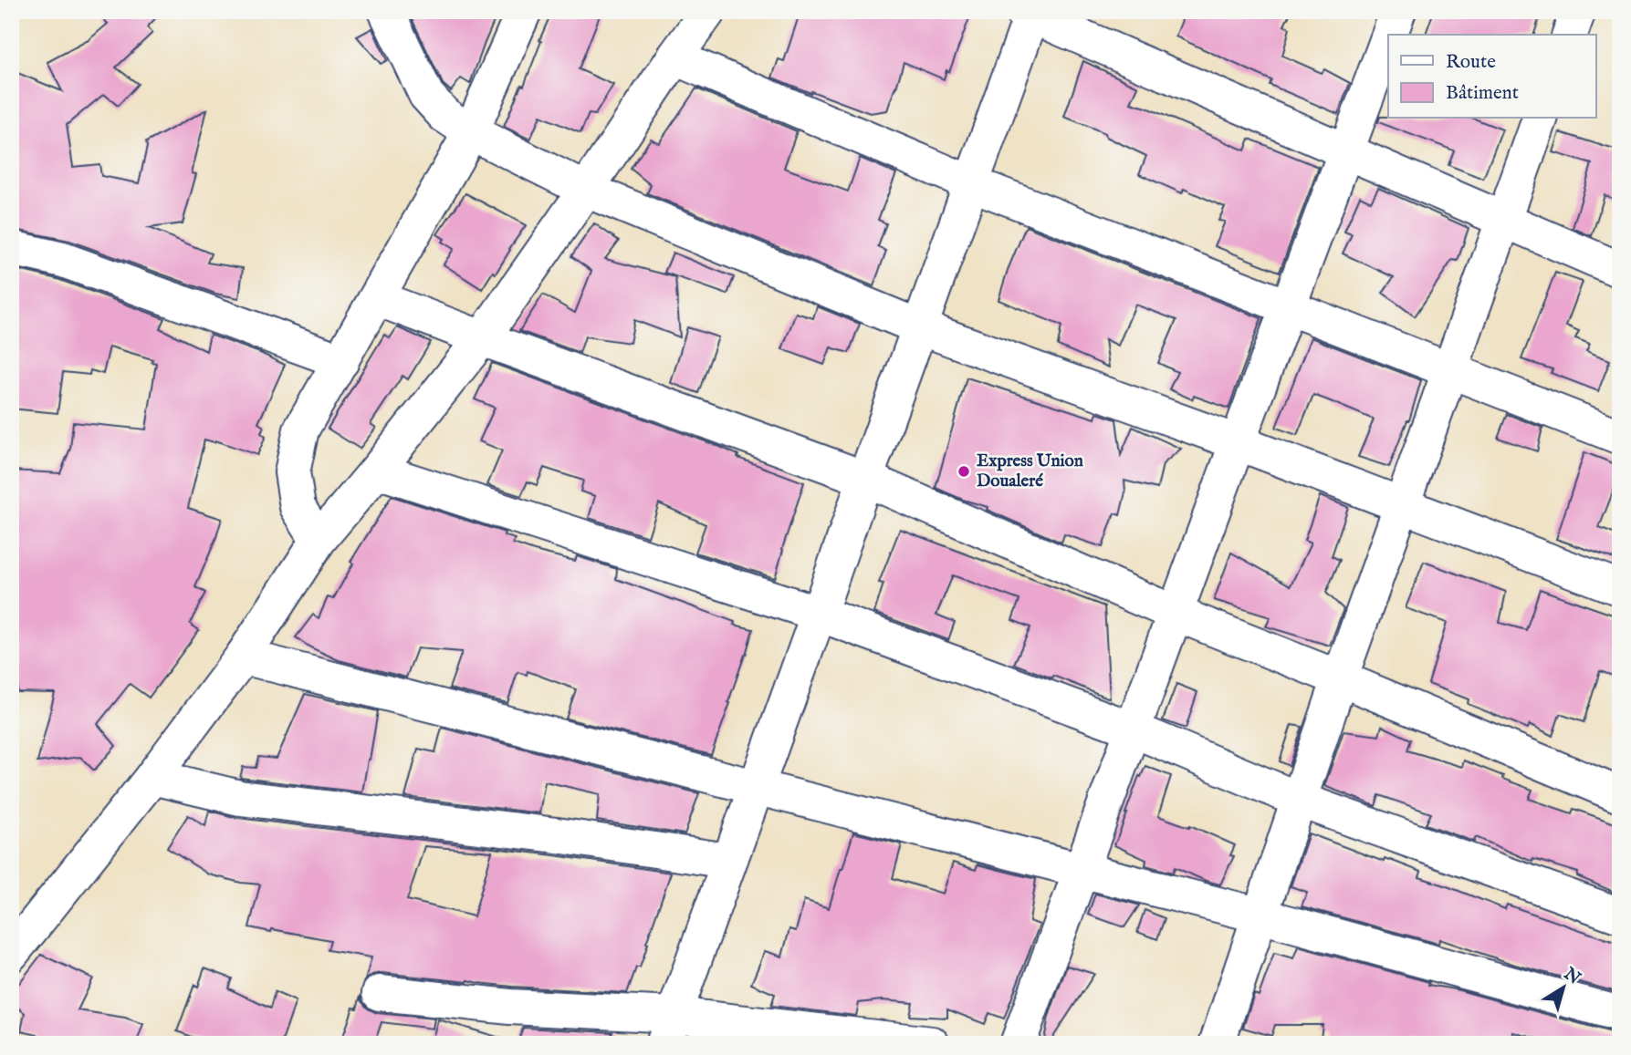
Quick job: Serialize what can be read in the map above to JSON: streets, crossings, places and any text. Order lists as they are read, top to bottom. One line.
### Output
{"places":["Express Union Doualeré"],"legend":["Route","Bâtiment"],"north":"top right"}
